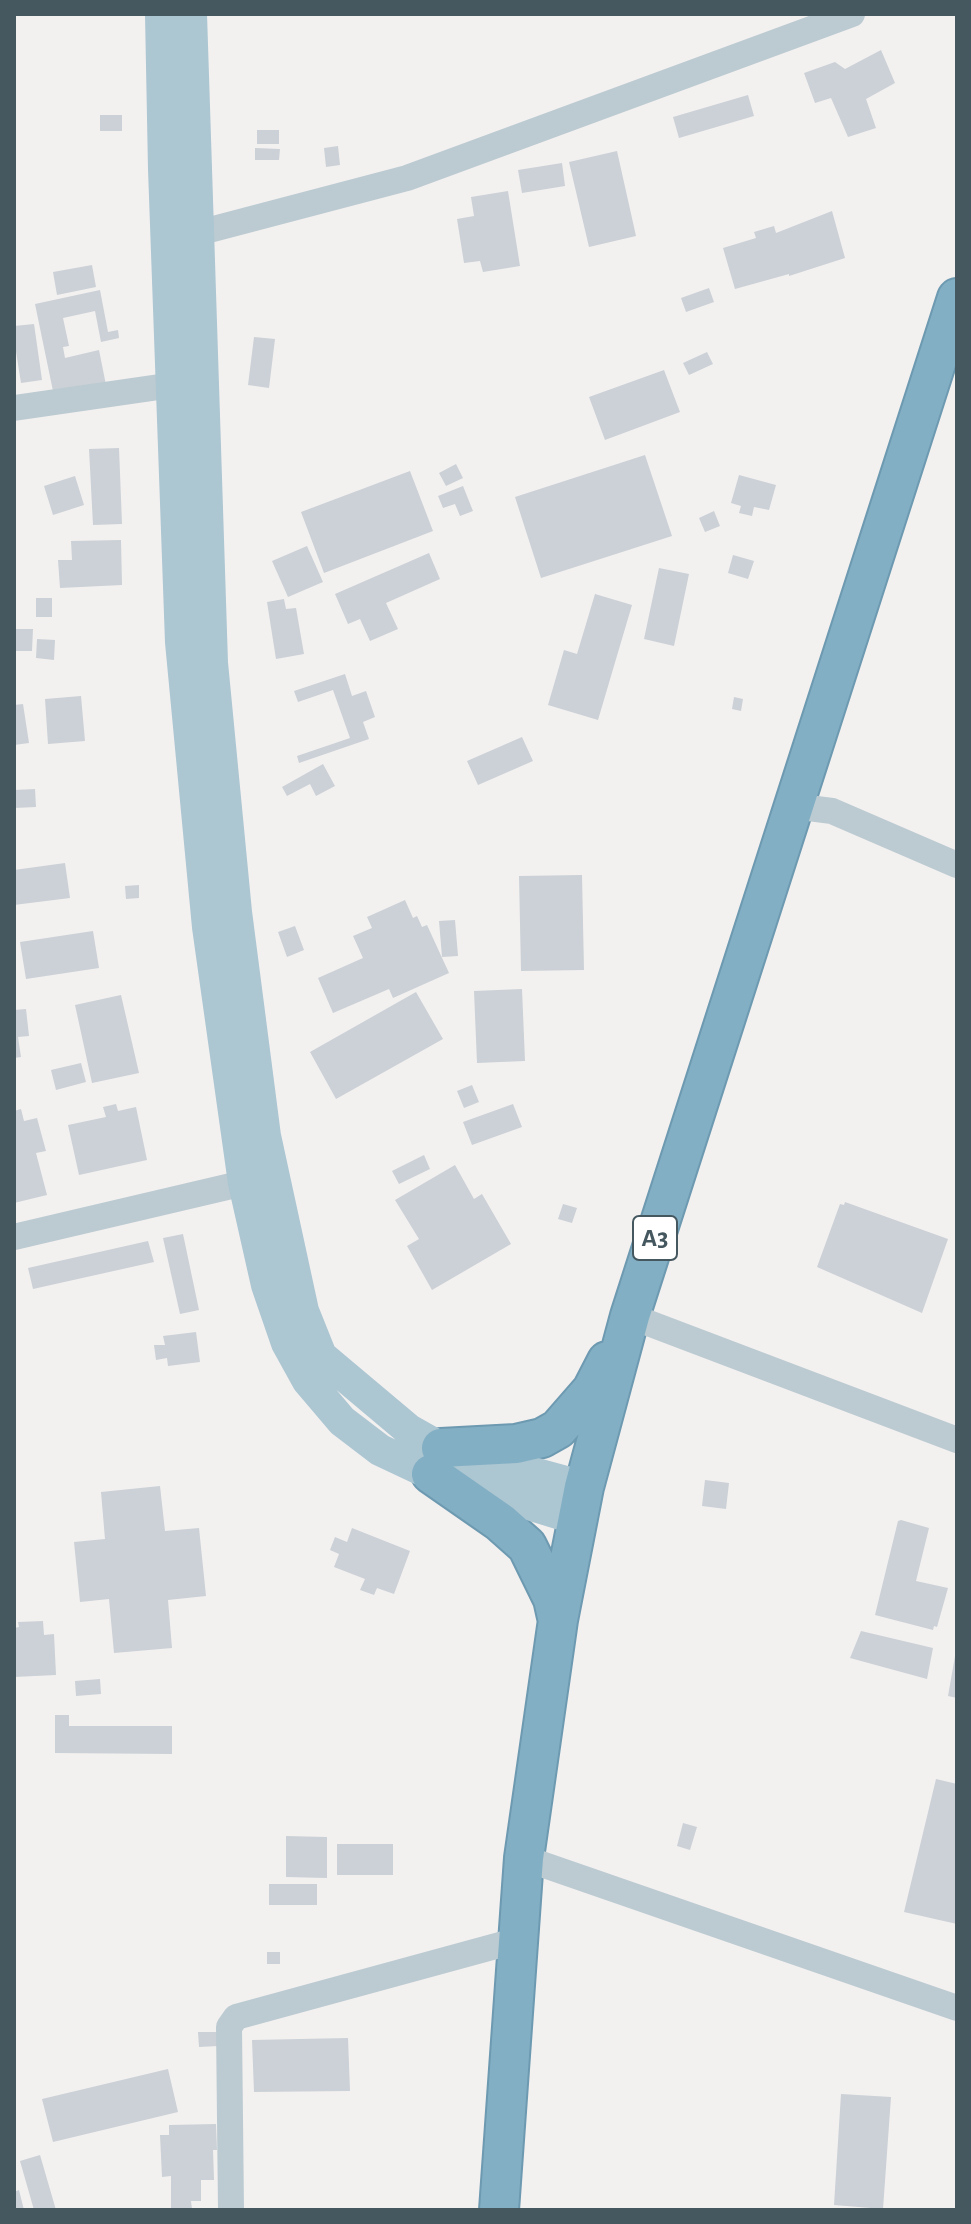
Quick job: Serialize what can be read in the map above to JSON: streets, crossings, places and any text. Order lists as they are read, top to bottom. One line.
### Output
{"streets":{"highway":["A3"]}}
